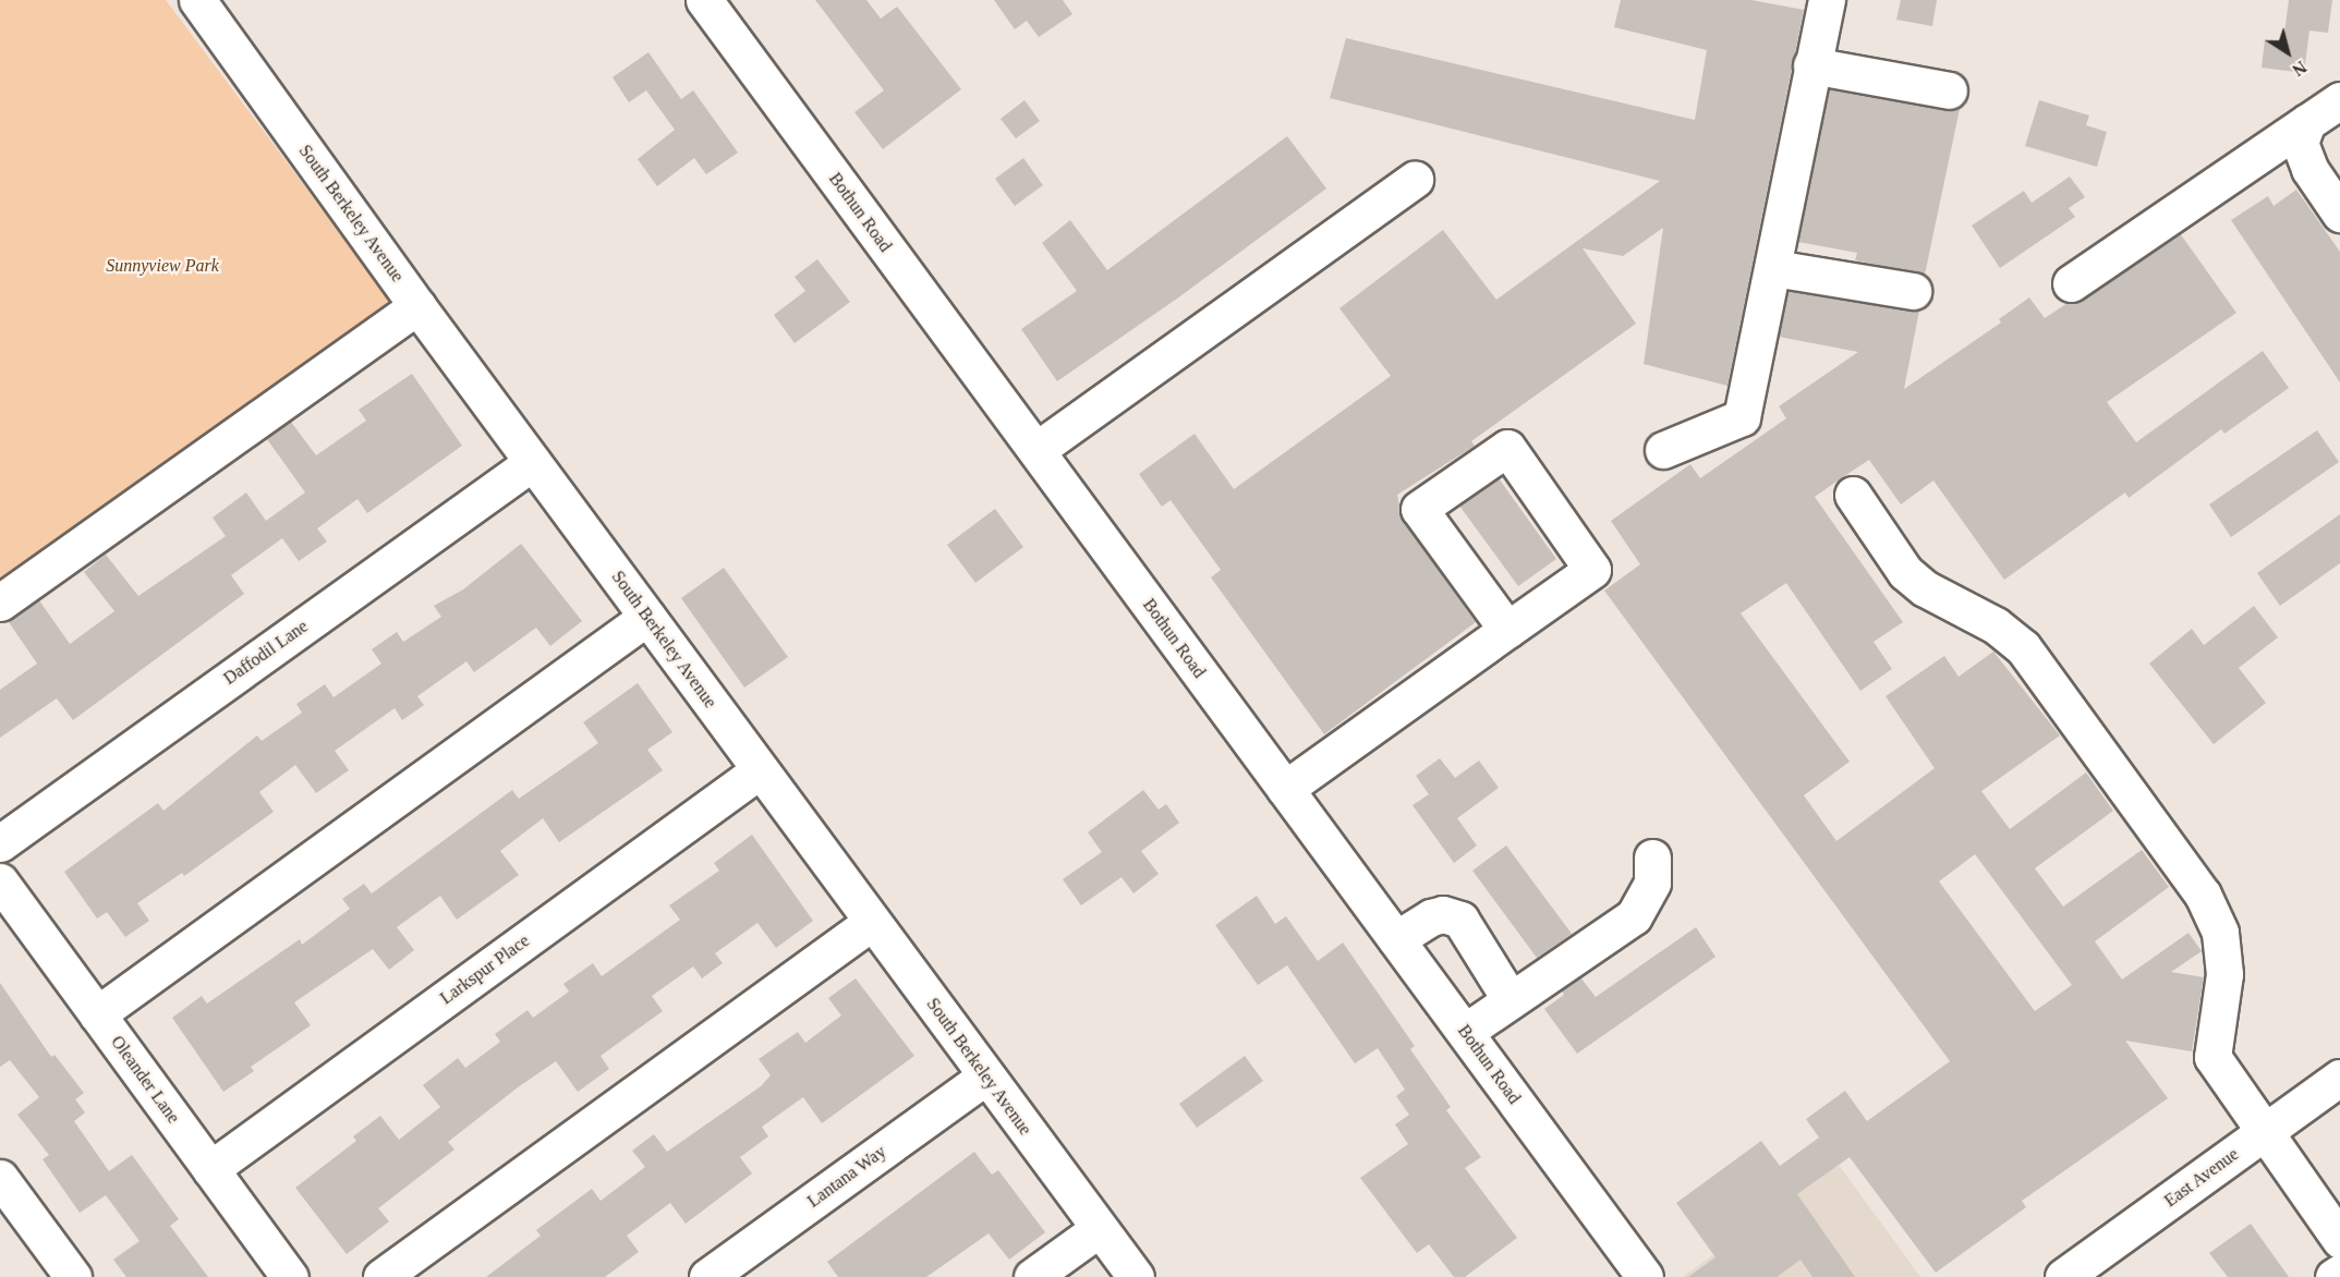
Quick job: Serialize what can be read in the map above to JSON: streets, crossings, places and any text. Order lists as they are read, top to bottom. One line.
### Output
{"streets":{"street":["Bothun Road","South Berkeley Avenue","Daffodil Lane","Larkspur Place","Oleander Lane","Lantana Way","East Avenue"]},"crossings":[["South Berkeley Avenue","Daffodil Lane"],["South Berkeley Avenue","Larkspur Place"],["South Berkeley Avenue","Lantana Way"],["Larkspur Place","Oleander Lane"]],"parks":["Sunnyview Park"],"north":"bottom right"}
